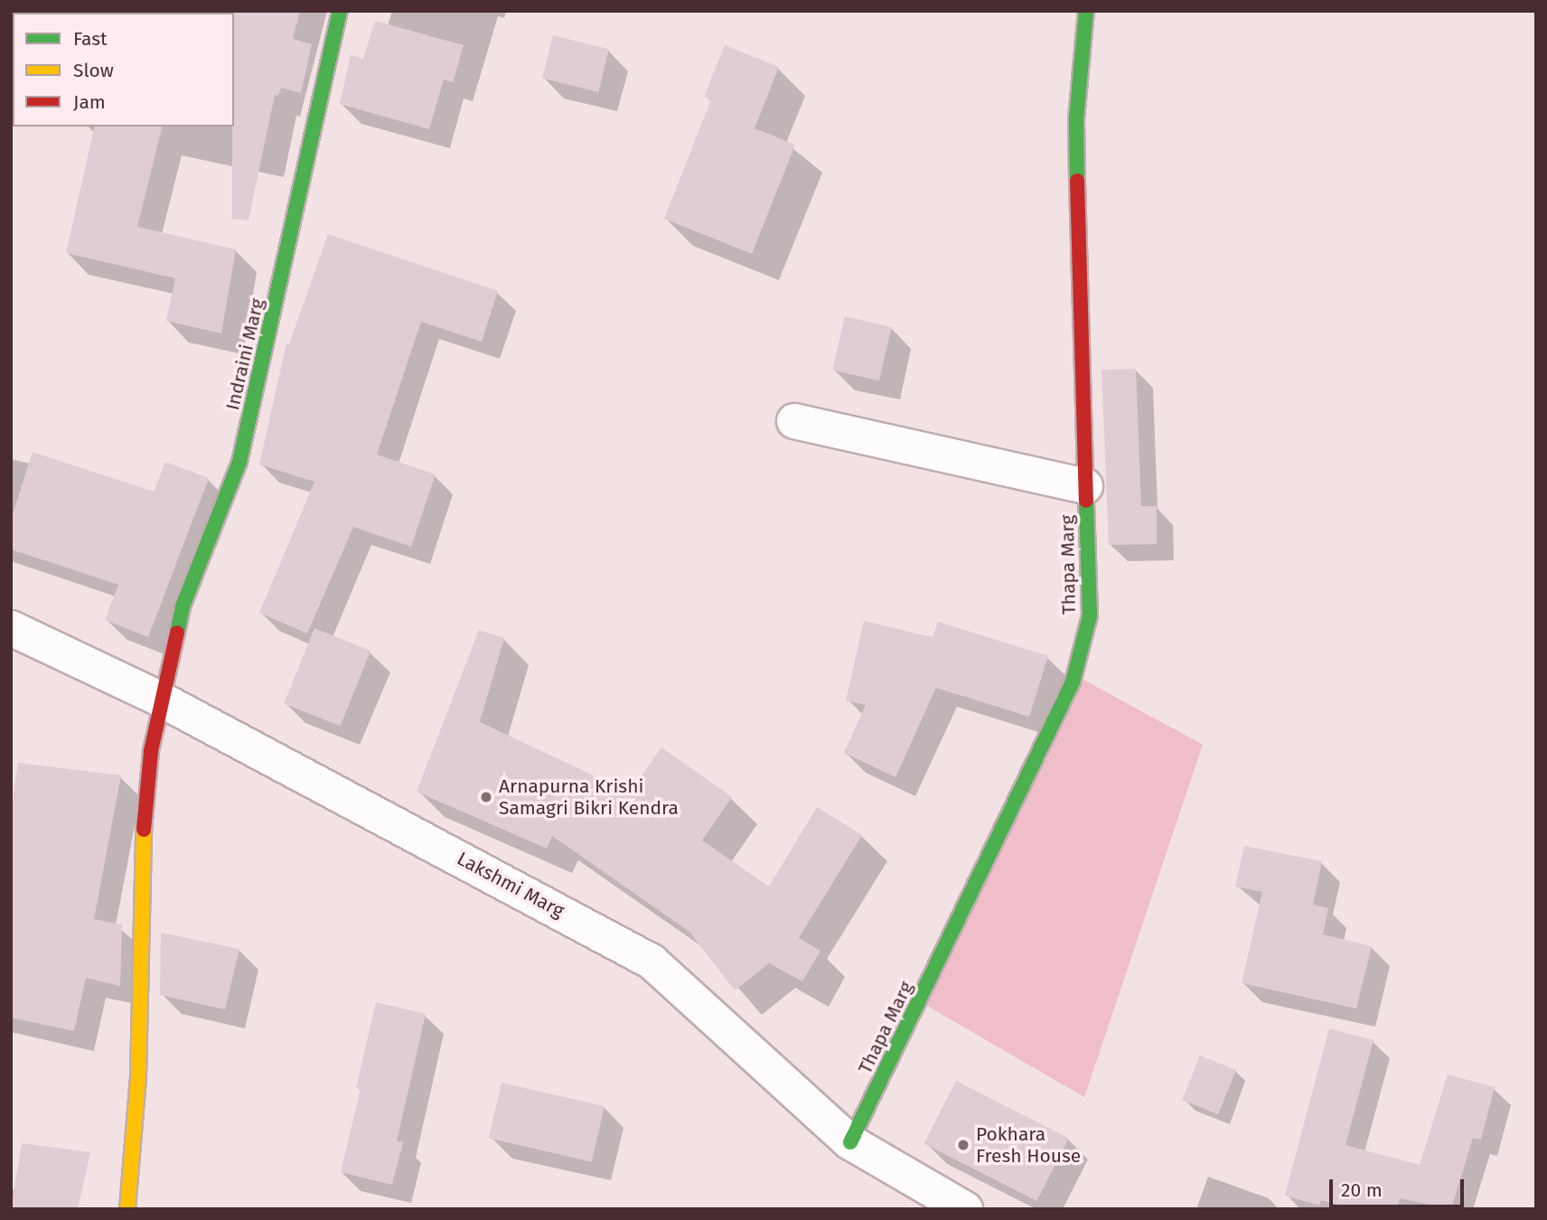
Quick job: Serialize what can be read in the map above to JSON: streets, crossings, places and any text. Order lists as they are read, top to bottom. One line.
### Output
{"streets":{"street":["Indraini Marg","Thapa Marg","Lakshmi Marg"]},"crossings":[["Indraini Marg","Lakshmi Marg"],["Thapa Marg","Lakshmi Marg"]],"places":["Arnapurna Krishi Samagri Bikri Kendra","Pokhara Fresh House"],"legend":["Fast","Slow","Jam"],"scale_bar":"20 m"}
